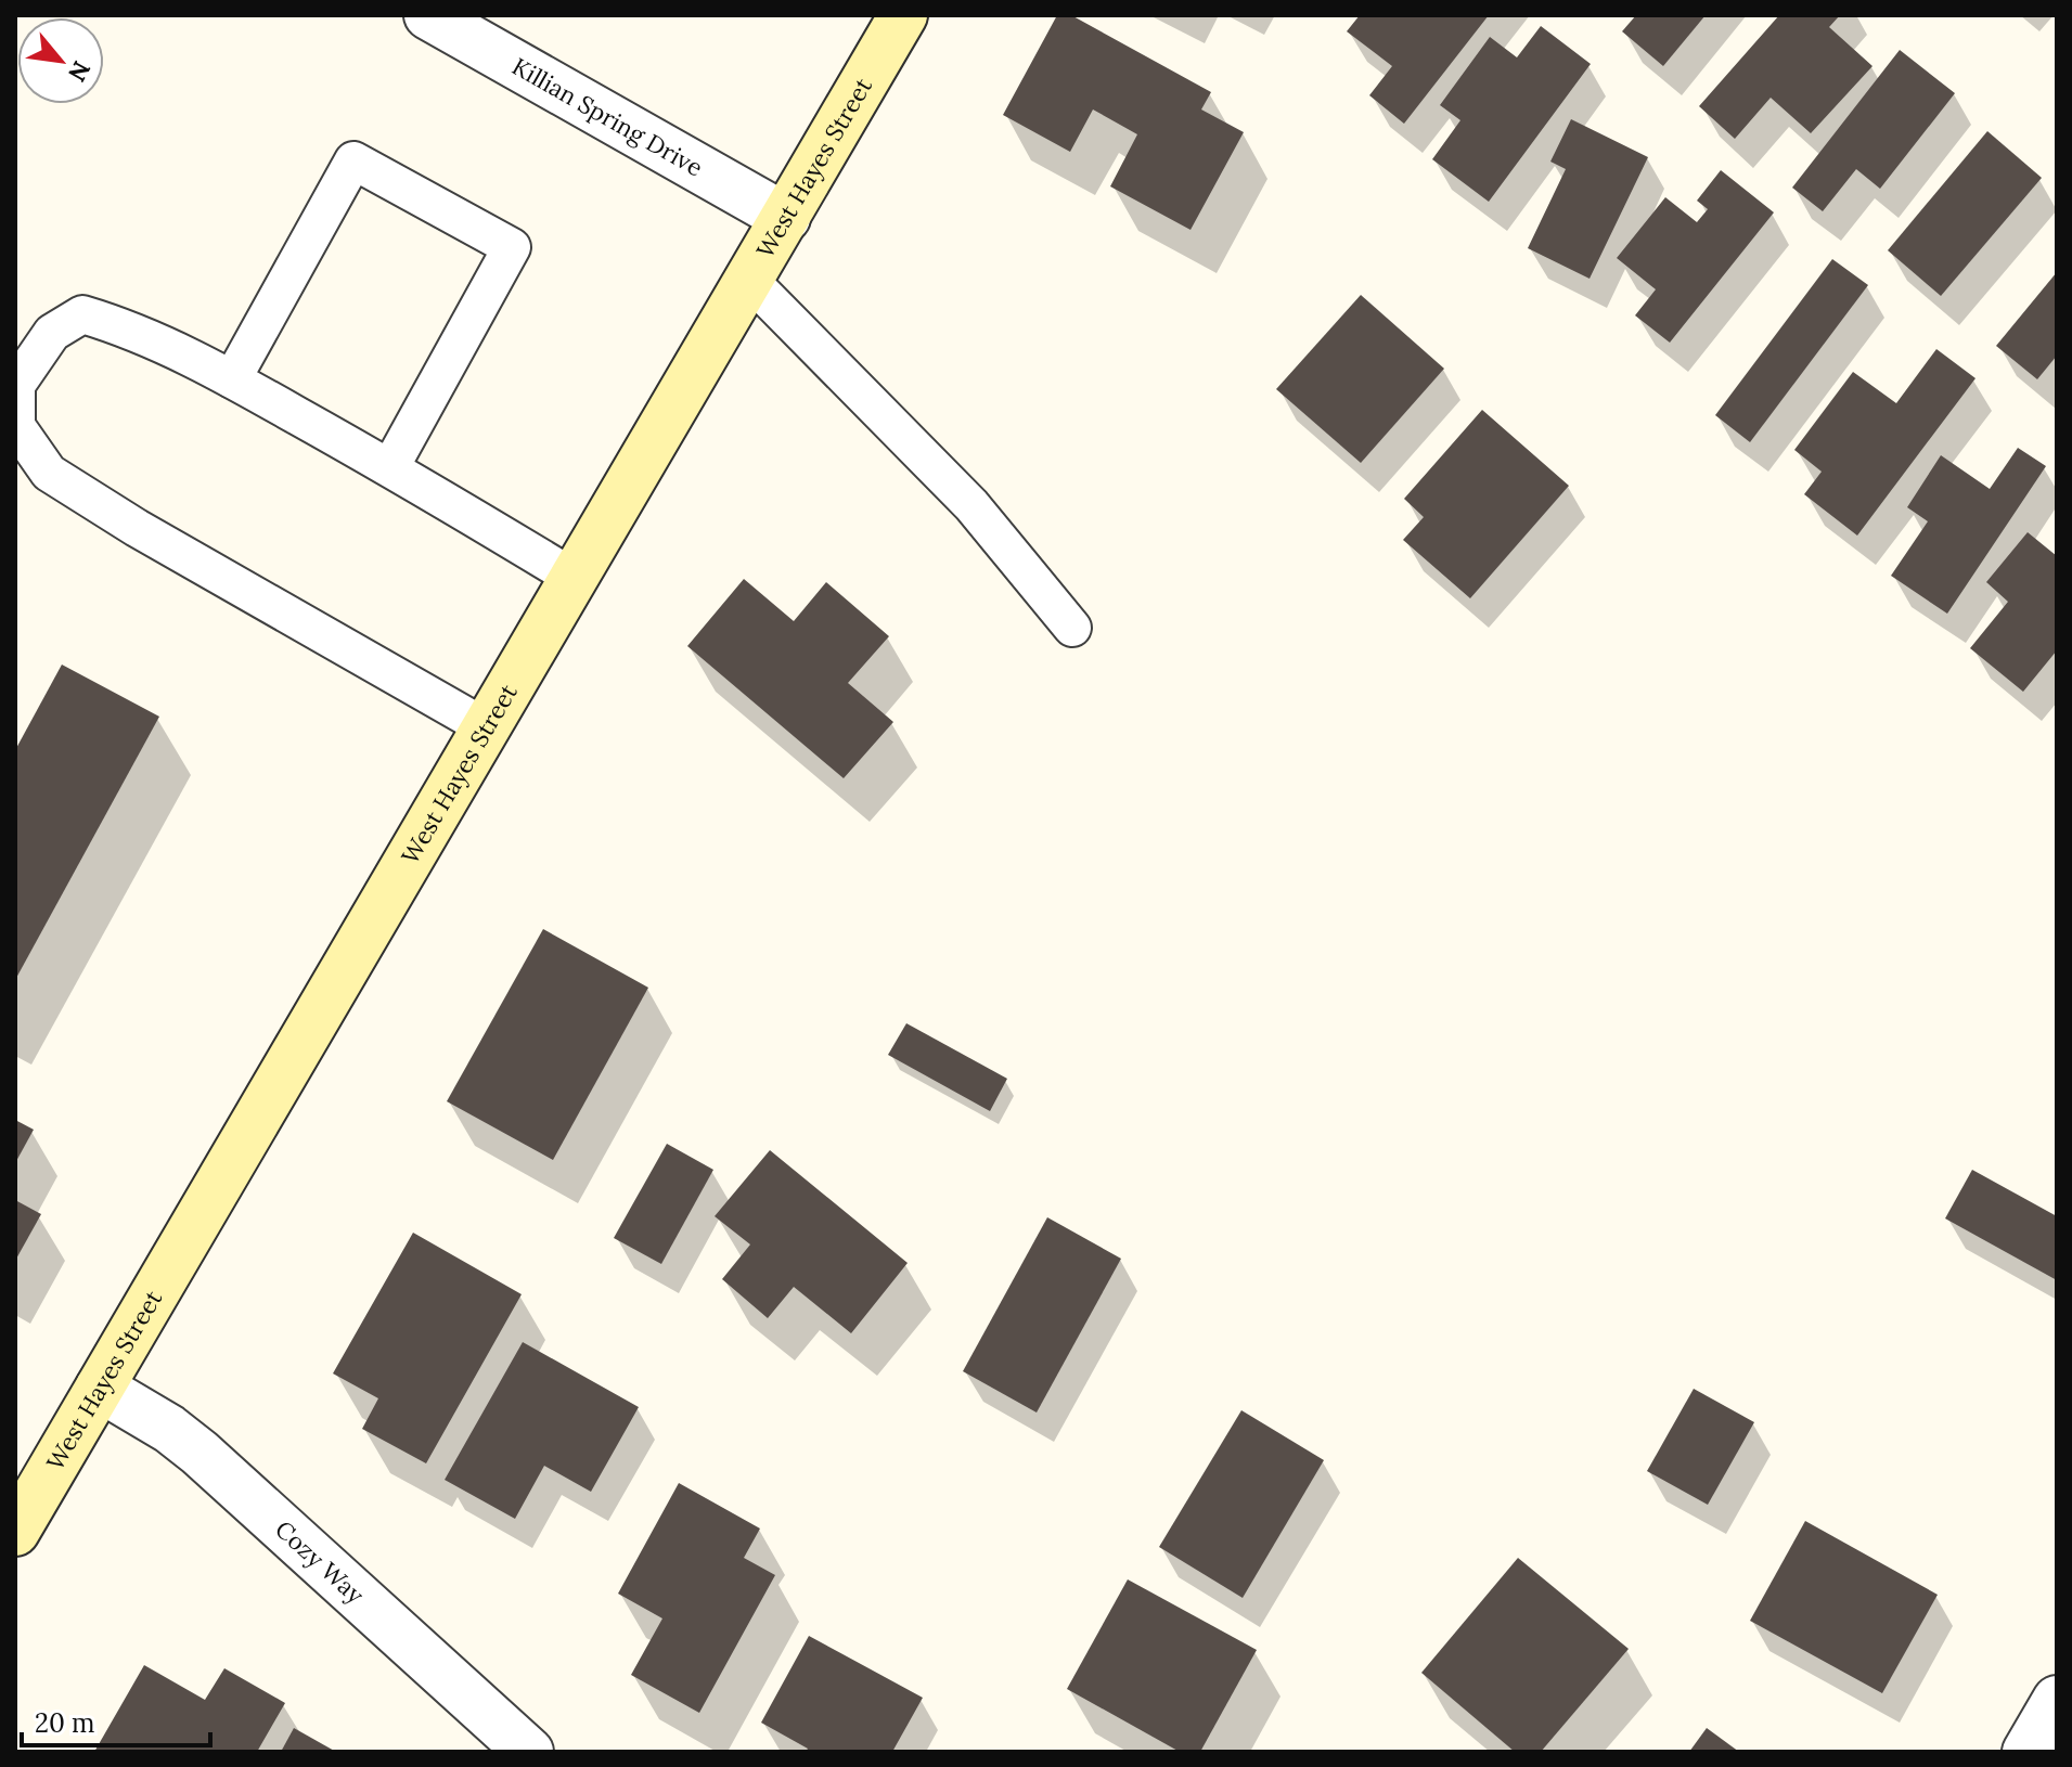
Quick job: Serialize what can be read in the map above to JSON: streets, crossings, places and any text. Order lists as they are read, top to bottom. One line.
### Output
{"streets":{"street":["Killian Spring Drive","West Hayes Street","Cozy Way"]},"crossings":[["Killian Spring Drive","West Hayes Street"],["West Hayes Street","Cozy Way"]],"scale_bar":"20 m","north":"bottom right"}
